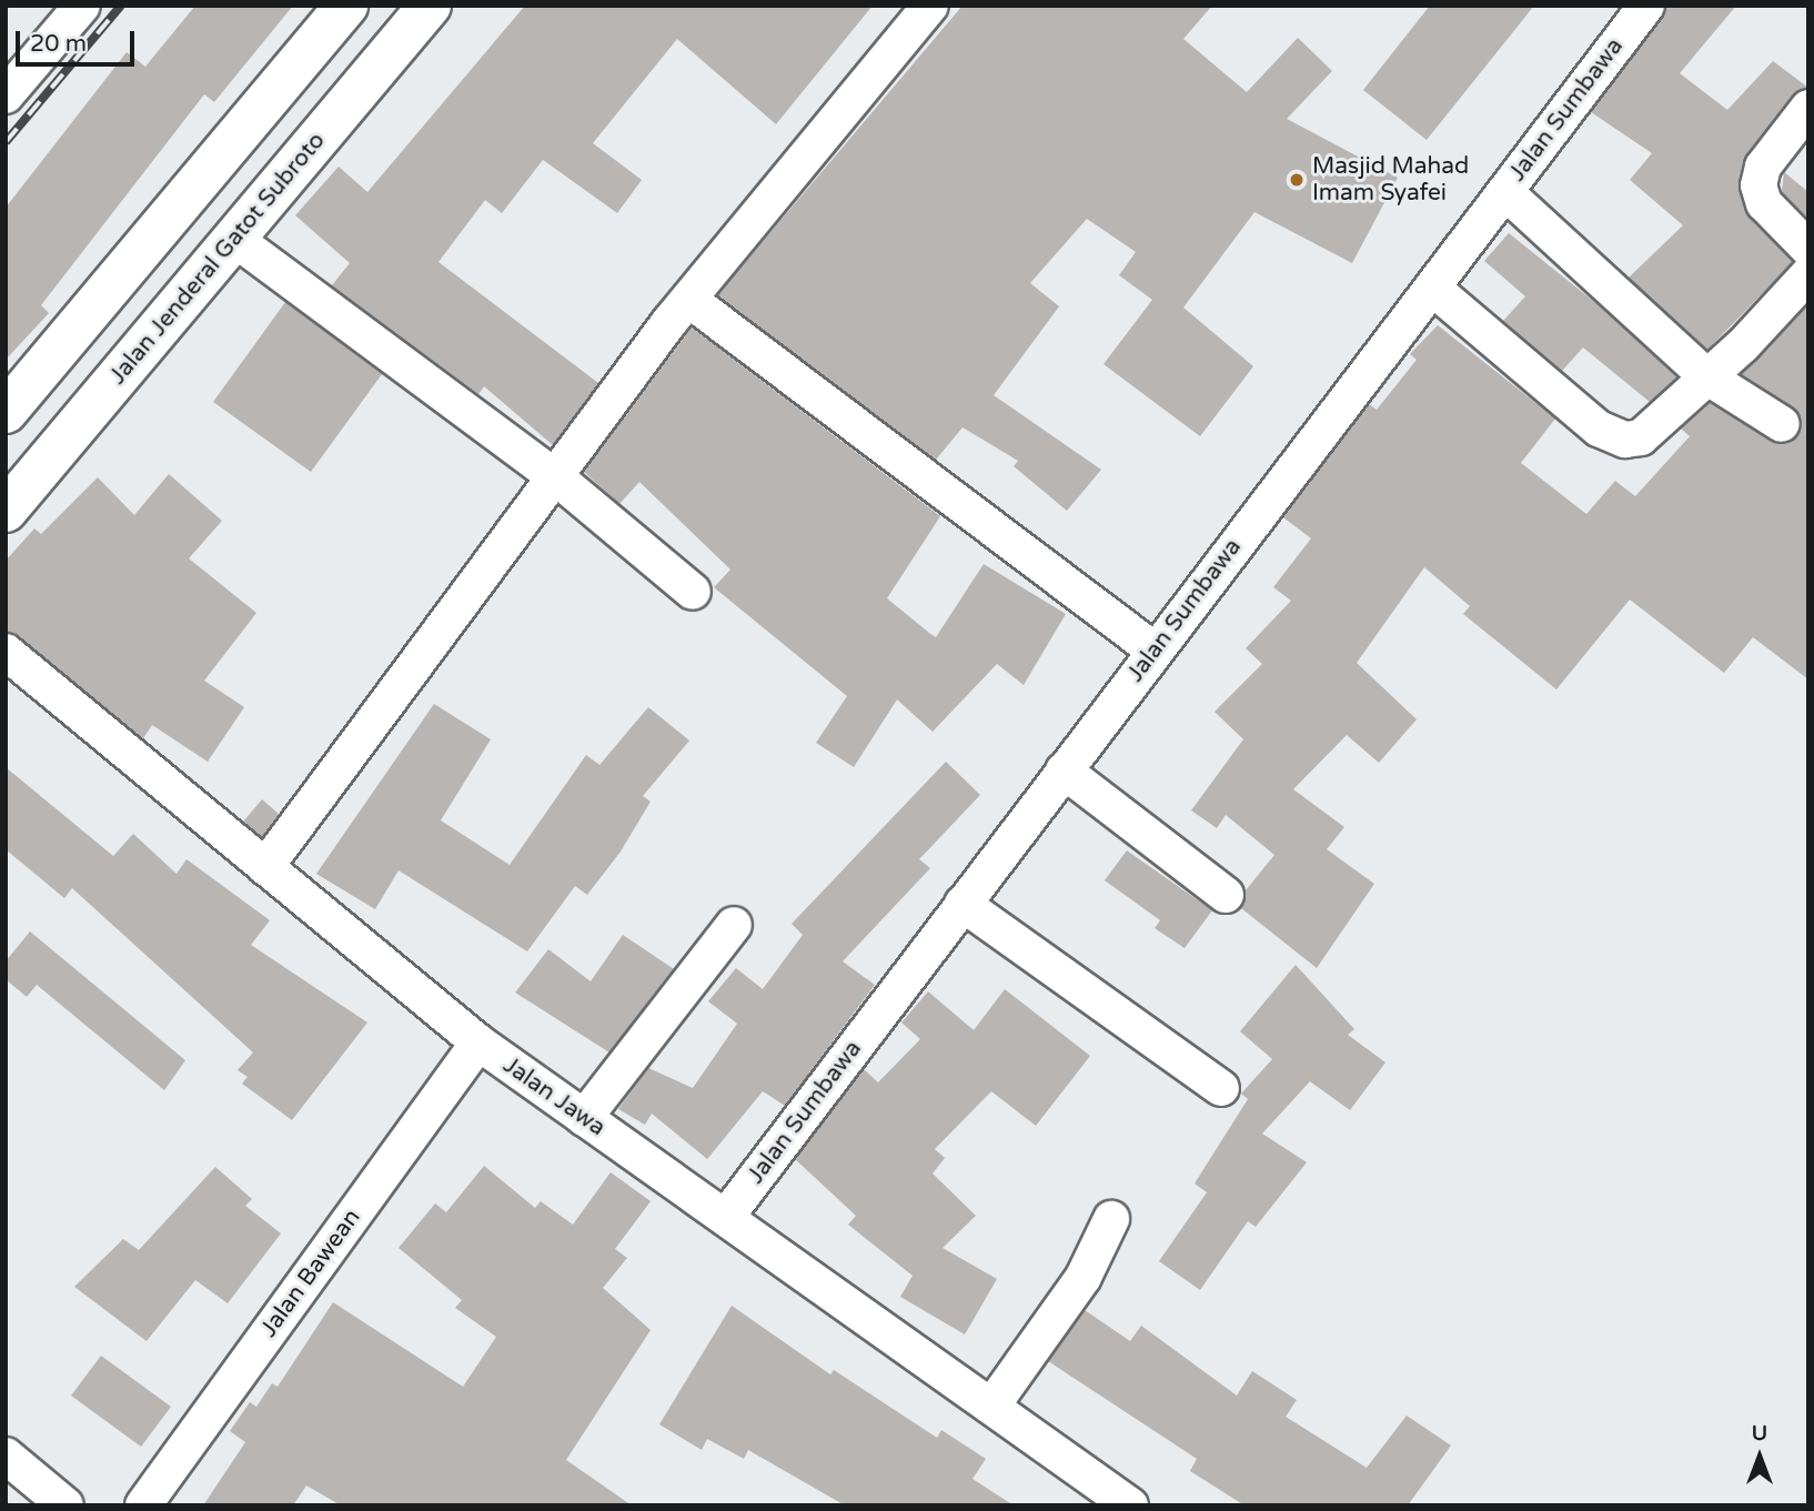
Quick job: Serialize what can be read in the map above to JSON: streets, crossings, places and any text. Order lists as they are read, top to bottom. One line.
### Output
{"streets":{"main road":["Jalan Jenderal Gatot Subroto"],"street":["Jalan Sumbawa","Jalan Jawa","Jalan Bawean"]},"crossings":[["Jalan Sumbawa","Jalan Jawa"],["Jalan Jawa","Jalan Bawean"]],"places":["Masjid Mahad Imam Syafei"],"scale_bar":"20 m","north":"top"}
